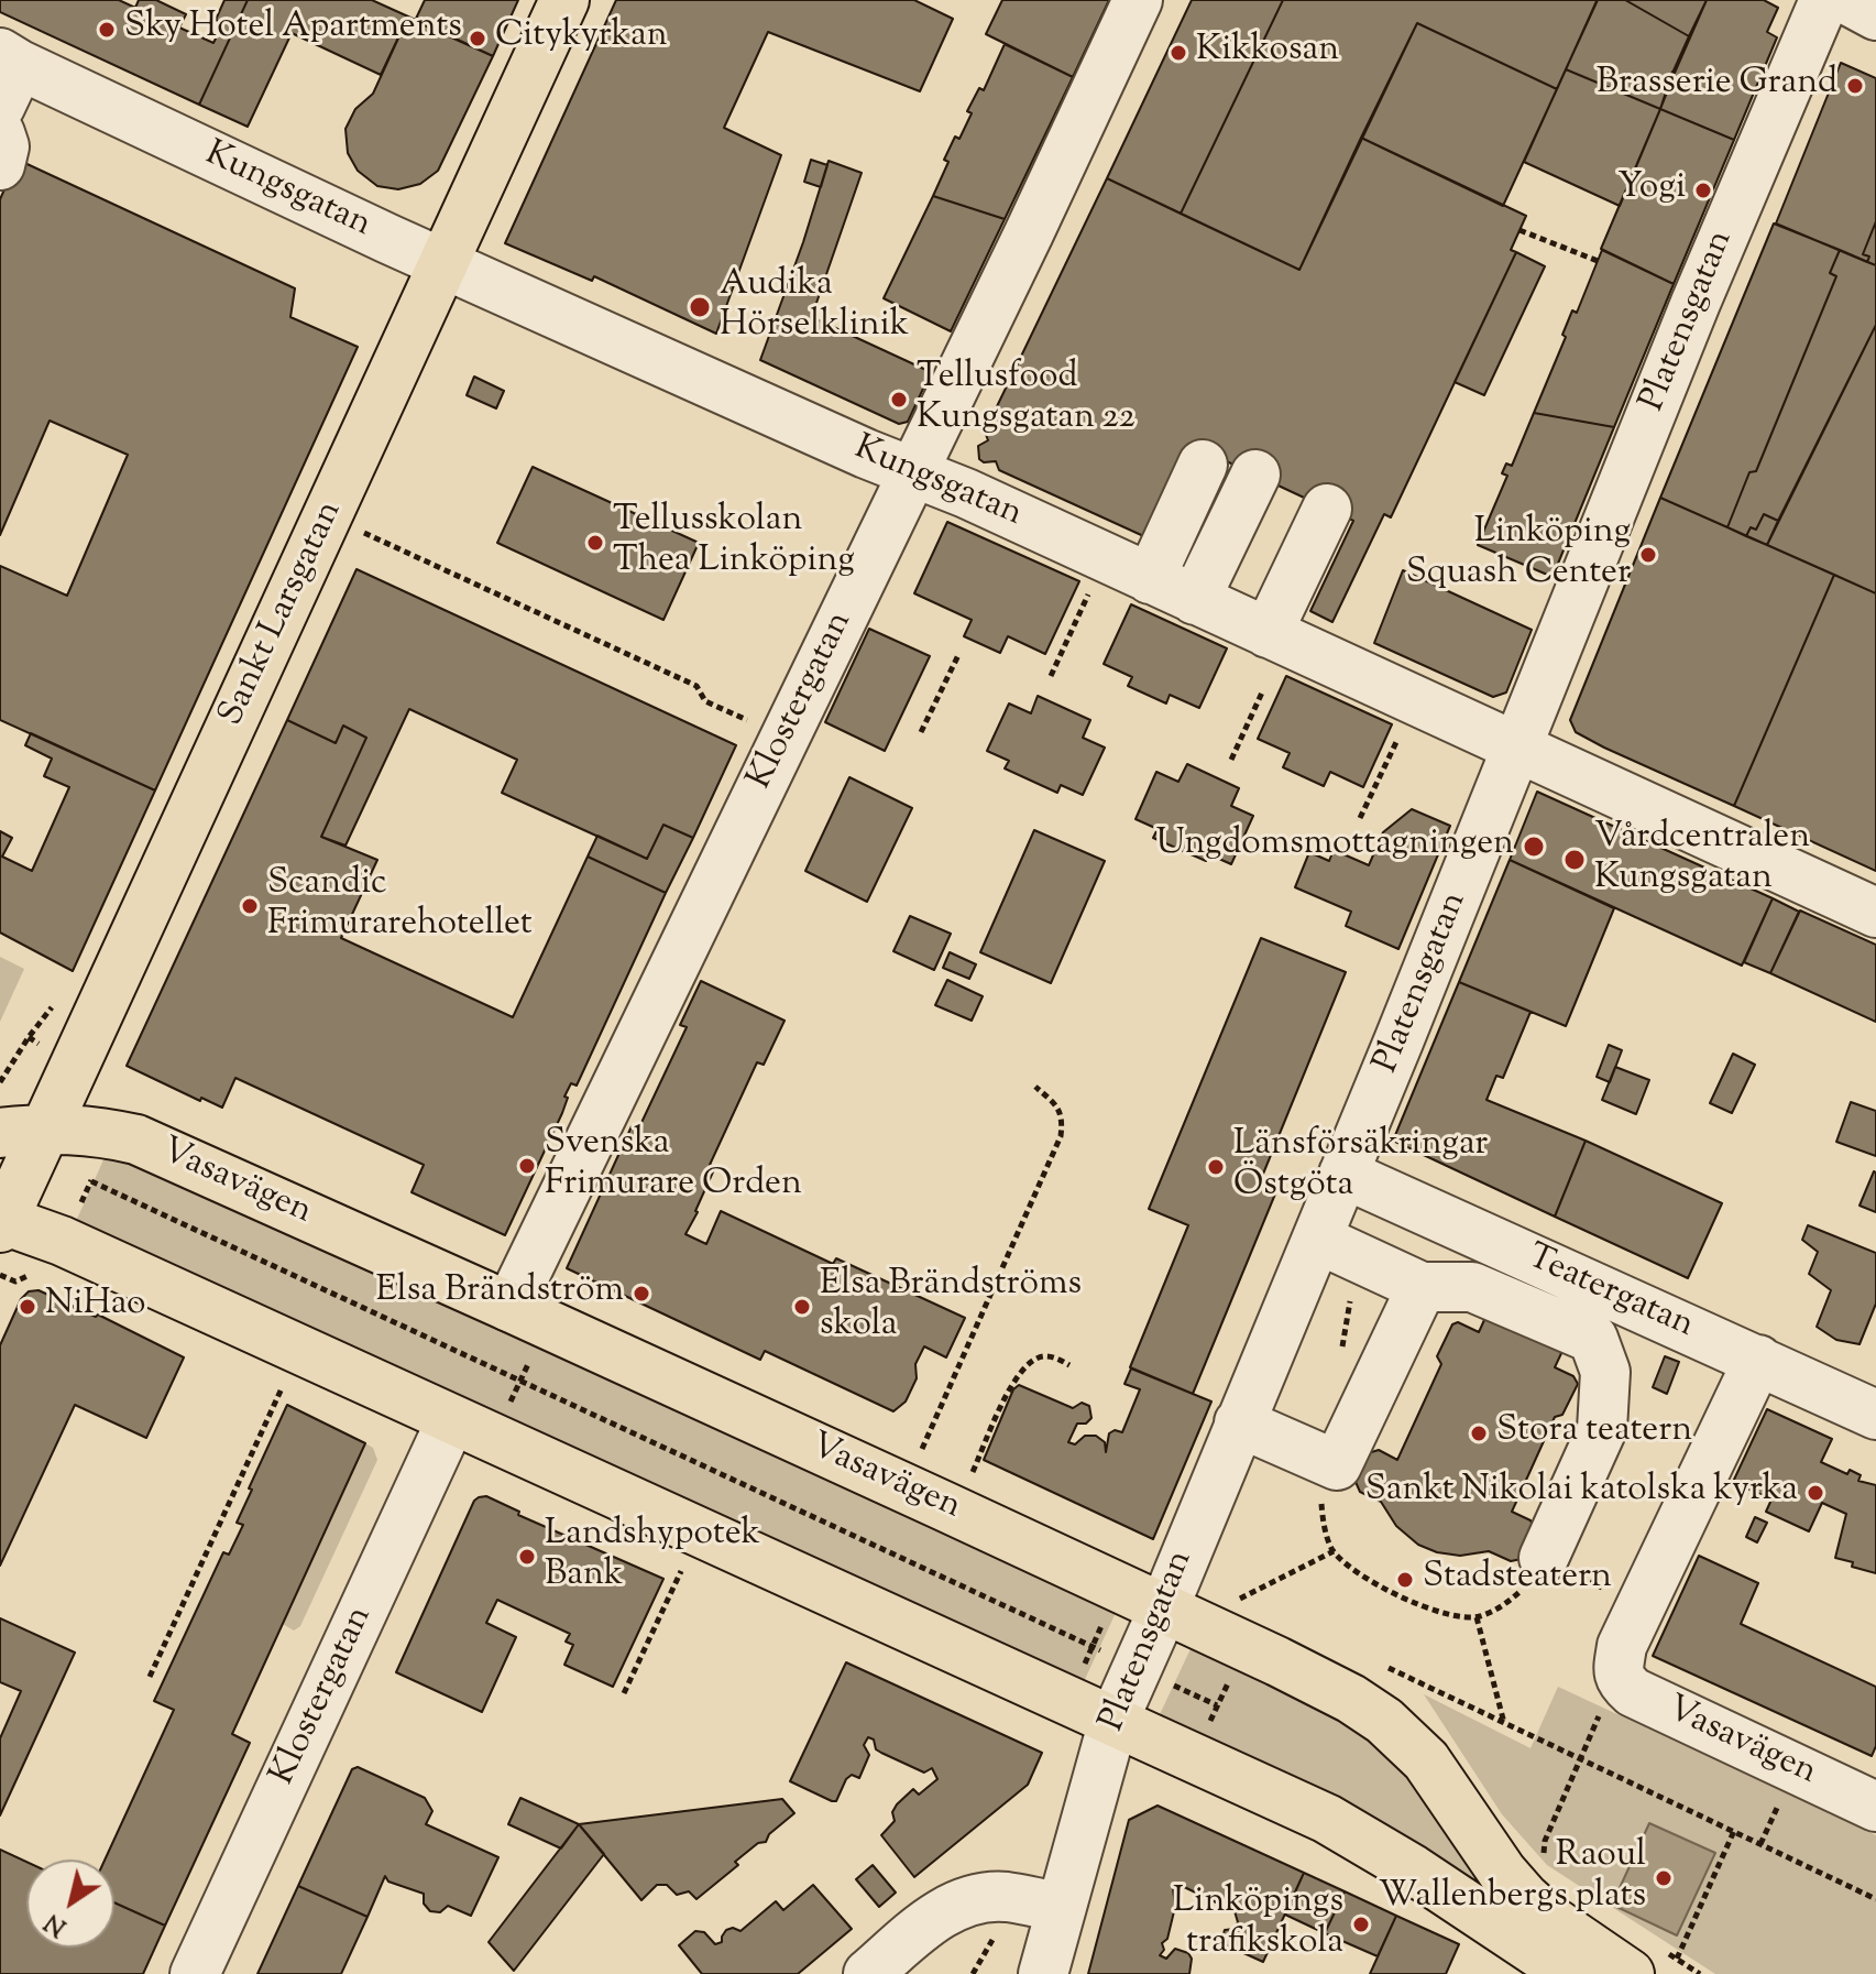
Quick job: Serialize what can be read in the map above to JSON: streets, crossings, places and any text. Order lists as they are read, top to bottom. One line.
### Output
{"streets":{"main road":["Sankt Larsgatan","Vasavägen"],"street":["Kungsgatan","Platensgatan","Klostergatan","Teatergatan"]},"crossings":[["Kungsgatan","Platensgatan"],["Kungsgatan","Sankt Larsgatan"],["Kungsgatan","Klostergatan"],["Platensgatan","Vasavägen"],["Platensgatan","Teatergatan"],["Sankt Larsgatan","Vasavägen"],["Klostergatan","Vasavägen"]],"places":["Sky Hotel Apartments","Citykyrkan","Kikkosan","Brasserie Grand","Yogi","Audika Hörselklinik","Tellusfood Kungsgatan 22","Tellusskolan Thea Linköping","Linköping Squash Center","Ungdomsmottagningen","Vårdcentralen Kungsgatan","Scandic Frimurarehotellet","Svenska Frimurare Orden","Länsförsäkringar Östgöta","Elsa Brändström","NiHao","Elsa Brändströms skola","Stora teatern","Sankt Nikolai katolska kyrka","Landshypotek Bank","Stadsteatern","Raoul Wallenbergs plats","Linköpings trafikskola"],"north":"bottom left"}
